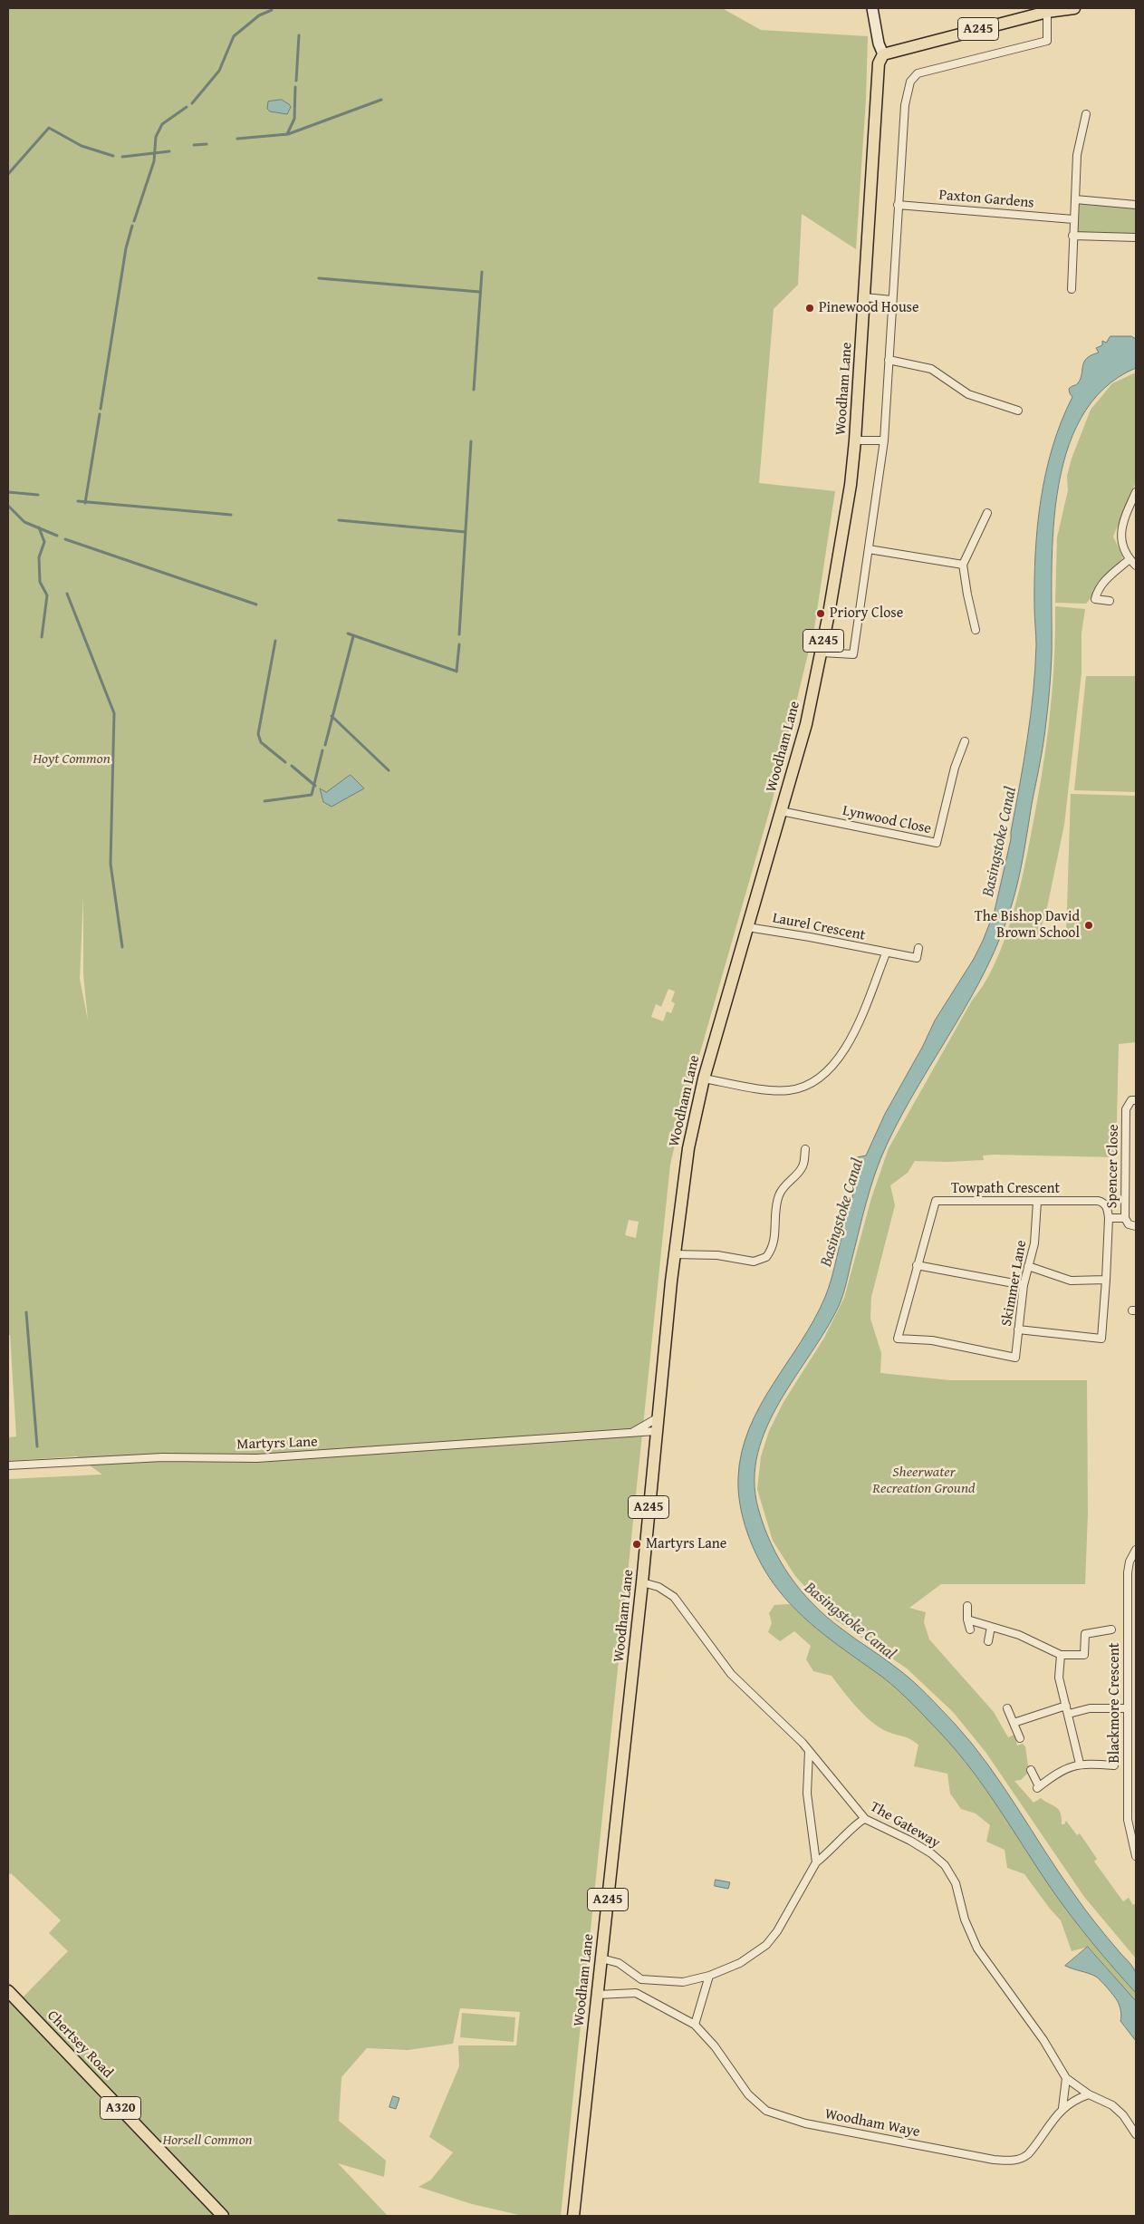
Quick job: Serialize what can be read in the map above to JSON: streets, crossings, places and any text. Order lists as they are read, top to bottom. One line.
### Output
{"streets":{"main road":["A245","Woodham Lane","Chertsey Road","A320"],"street":["Paxton Gardens","Lynwood Close","Laurel Crescent","Spencer Close","Towpath Crescent","Skimmer Lane","Martyrs Lane","Blackmore Crescent","The Gateway","Woodham Waye"]},"crossings":[["A245","Woodham Lane"],["Woodham Lane","Lynwood Close"],["Woodham Lane","Laurel Crescent"],["Woodham Lane","Martyrs Lane"],["Woodham Lane","The Gateway"],["Towpath Crescent","Skimmer Lane"]],"water":["Basingstoke Canal"],"parks":["Hoyt Common","Sheerwater Recreation Ground","Horsell Common"],"places":["Pinewood House","Priory Close","The Bishop David Brown School","Martyrs Lane"]}
